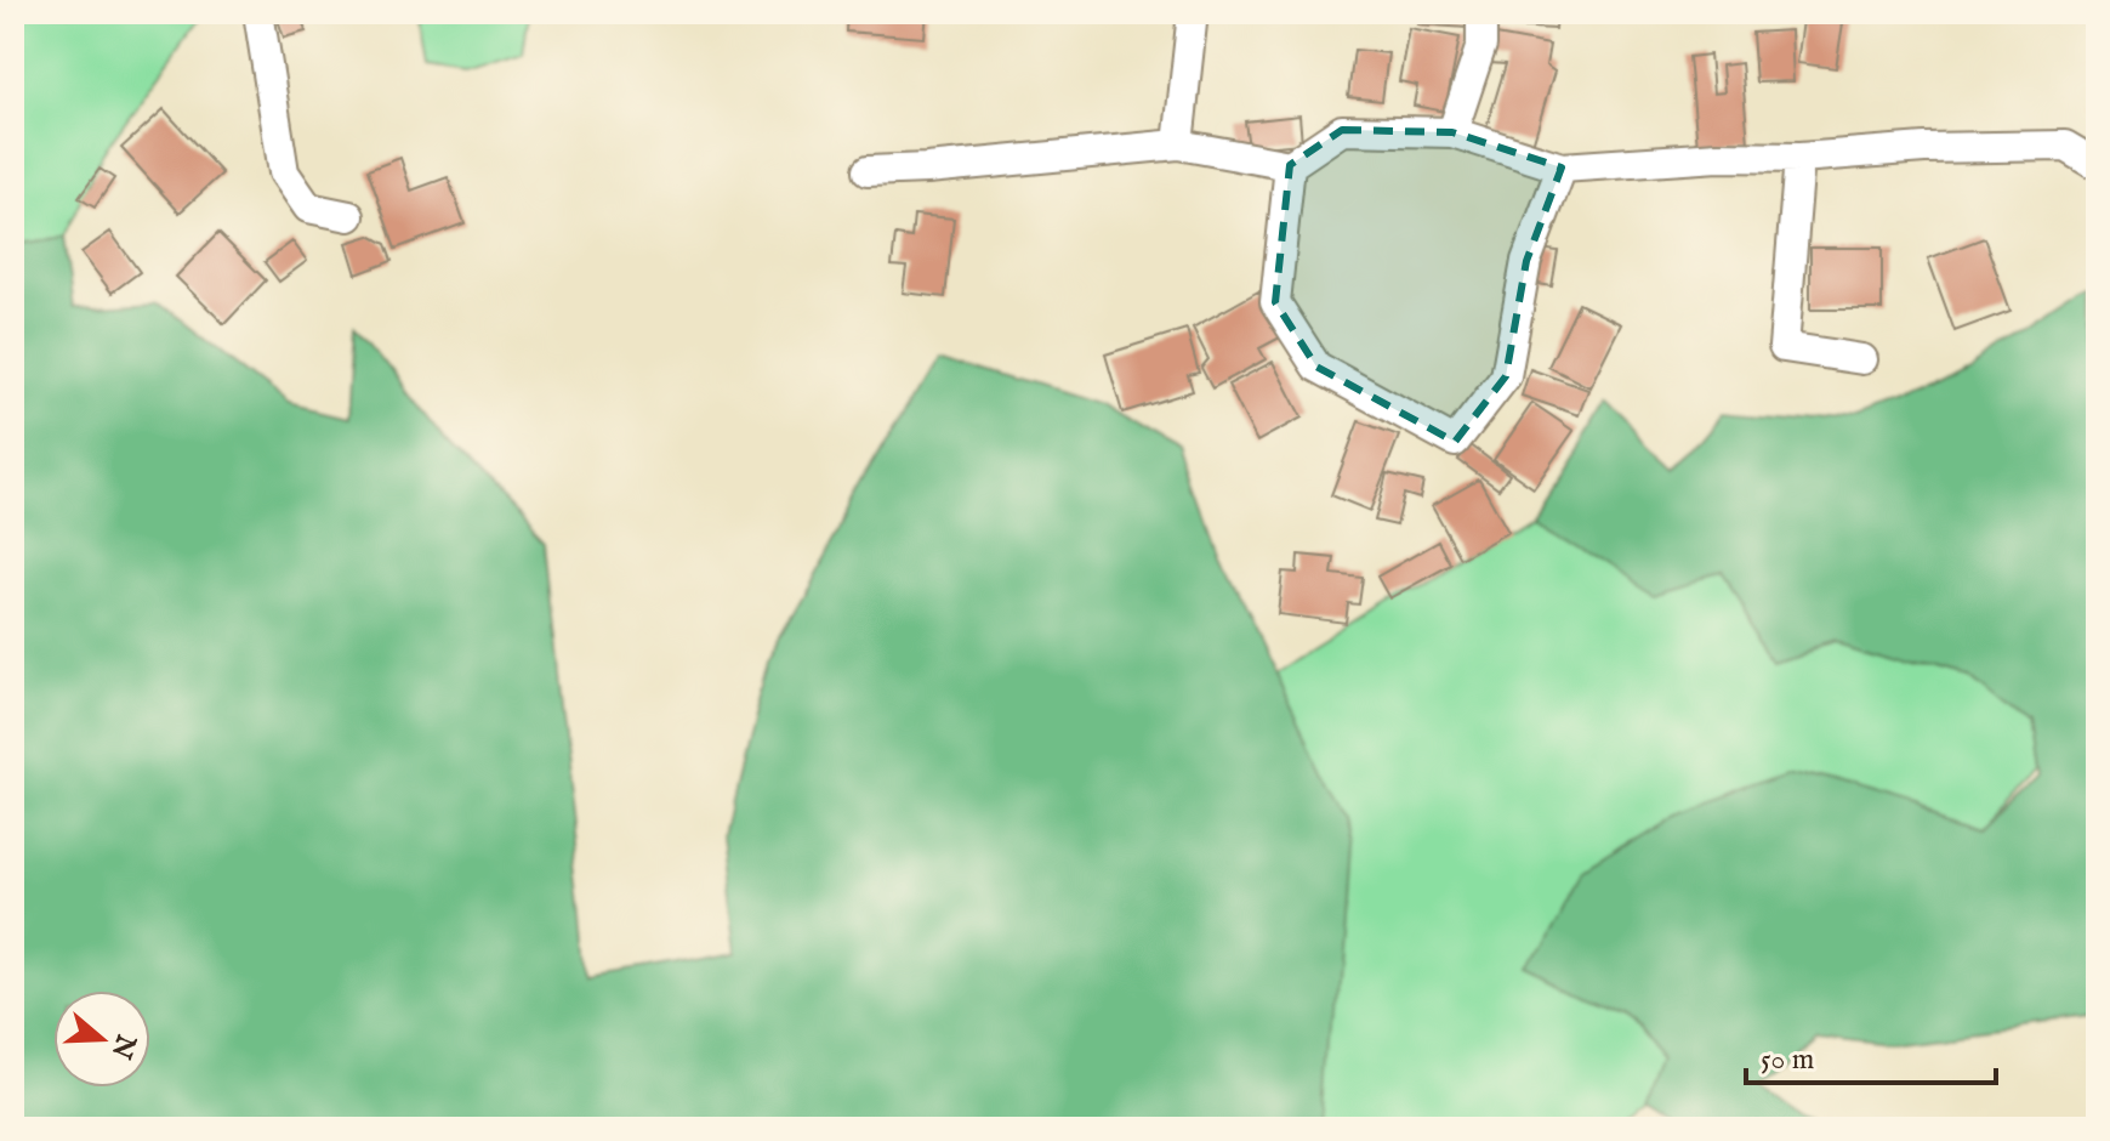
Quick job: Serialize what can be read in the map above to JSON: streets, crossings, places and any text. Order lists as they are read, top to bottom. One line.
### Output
{"scale_bar":"50 m","north":"right"}
